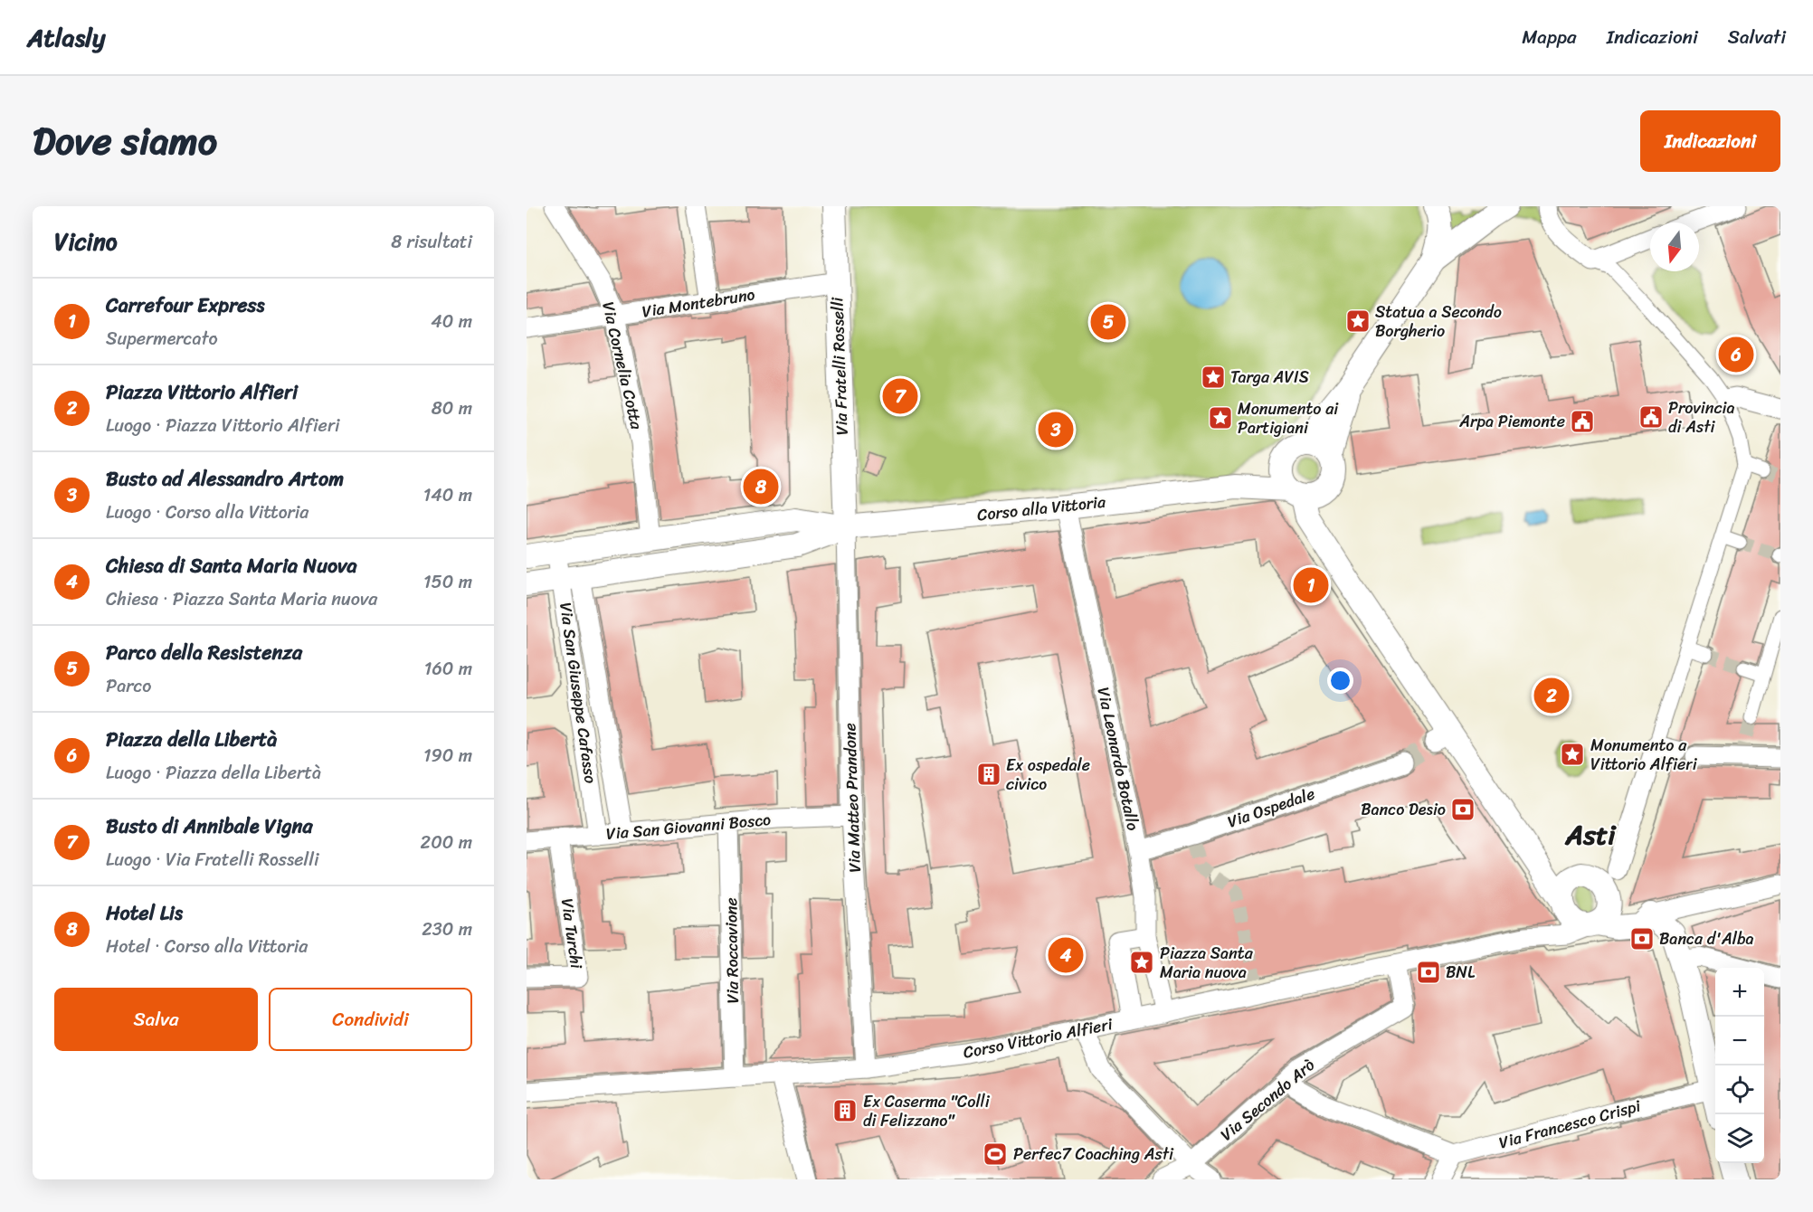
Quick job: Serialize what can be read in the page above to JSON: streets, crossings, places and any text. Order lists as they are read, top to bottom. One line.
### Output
{"streets":{"street":["Via Montebruno","Via Cornelia Cotta","Via Fratelli Rosselli","Corso alla Vittoria","Via San Giuseppe Cafasso","Via Leonardo Botallo","Via Matteo Prandone","Via Ospedale","Via San Giovanni Bosco","Via Turchi","Via Roccavione","Corso Vittorio Alfieri","Via Secondo Arò","Via Francesco Crispi"]},"crossings":[["Via Montebruno","Via Cornelia Cotta"],["Via Montebruno","Via Fratelli Rosselli"],["Via Cornelia Cotta","Corso alla Vittoria"],["Via Fratelli Rosselli","Corso alla Vittoria"],["Via Fratelli Rosselli","Via Matteo Prandone"],["Corso alla Vittoria","Via San Giuseppe Cafasso"],["Corso alla Vittoria","Via Leonardo Botallo"],["Corso alla Vittoria","Via Matteo Prandone"],["Via San Giuseppe Cafasso","Via San Giovanni Bosco"],["Via Leonardo Botallo","Via Ospedale"],["Via Leonardo Botallo","Corso Vittorio Alfieri"],["Via Matteo Prandone","Via San Giovanni Bosco"],["Via Matteo Prandone","Corso Vittorio Alfieri"],["Via San Giovanni Bosco","Via Turchi"],["Via San Giovanni Bosco","Via Roccavione"],["Via Roccavione","Corso Vittorio Alfieri"],["Corso Vittorio Alfieri","Via Secondo Arò"]],"districts":["Asti"],"places":{"place":["Statua a Secondo Borgherio","Targa AVIS","Monumento ai Partigiani","Monumento a Vittorio Alfieri","Piazza Santa Maria nuova"],"public building":["Provincia di Asti","Arpa Piemonte"],"building":["Ex ospedale civico","Ex Caserma \"Colli di Felizzano\""],"bank":["Banco Desio","Banca d'Alba","BNL"],"sports":["Perfec7 Coaching Asti"]},"north":"bottom","page":{"header":"Atlasly","nav":["Mappa","Indicazioni","Salvati"],"title":"Dove siamo","buttons":["Indicazioni",["Salva","Condividi"]],"heading":["Vicino","8 risultati"],"list":[{"mark":"1","name":"Carrefour Express","note":"Supermercato","value":"40 m"},{"mark":"2","name":"Piazza Vittorio Alfieri","note":"Luogo · Piazza Vittorio Alfieri","value":"80 m"},{"mark":"3","name":"Busto ad Alessandro Artom","note":"Luogo · Corso alla Vittoria","value":"140 m"},{"mark":"4","name":"Chiesa di Santa Maria Nuova","note":"Chiesa · Piazza Santa Maria nuova","value":"150 m"},{"mark":"5","name":"Parco della Resistenza","note":"Parco","value":"160 m"},{"mark":"6","name":"Piazza della Libertà","note":"Luogo · Piazza della Libertà","value":"190 m"},{"mark":"7","name":"Busto di Annibale Vigna","note":"Luogo · Via Fratelli Rosselli","value":"200 m"},{"mark":"8","name":"Hotel Lis","note":"Hotel · Corso alla Vittoria","value":"230 m"}],"pins":["5","6","7","3","8","1","2","4"],"map_buttons":["+","−"]}}
